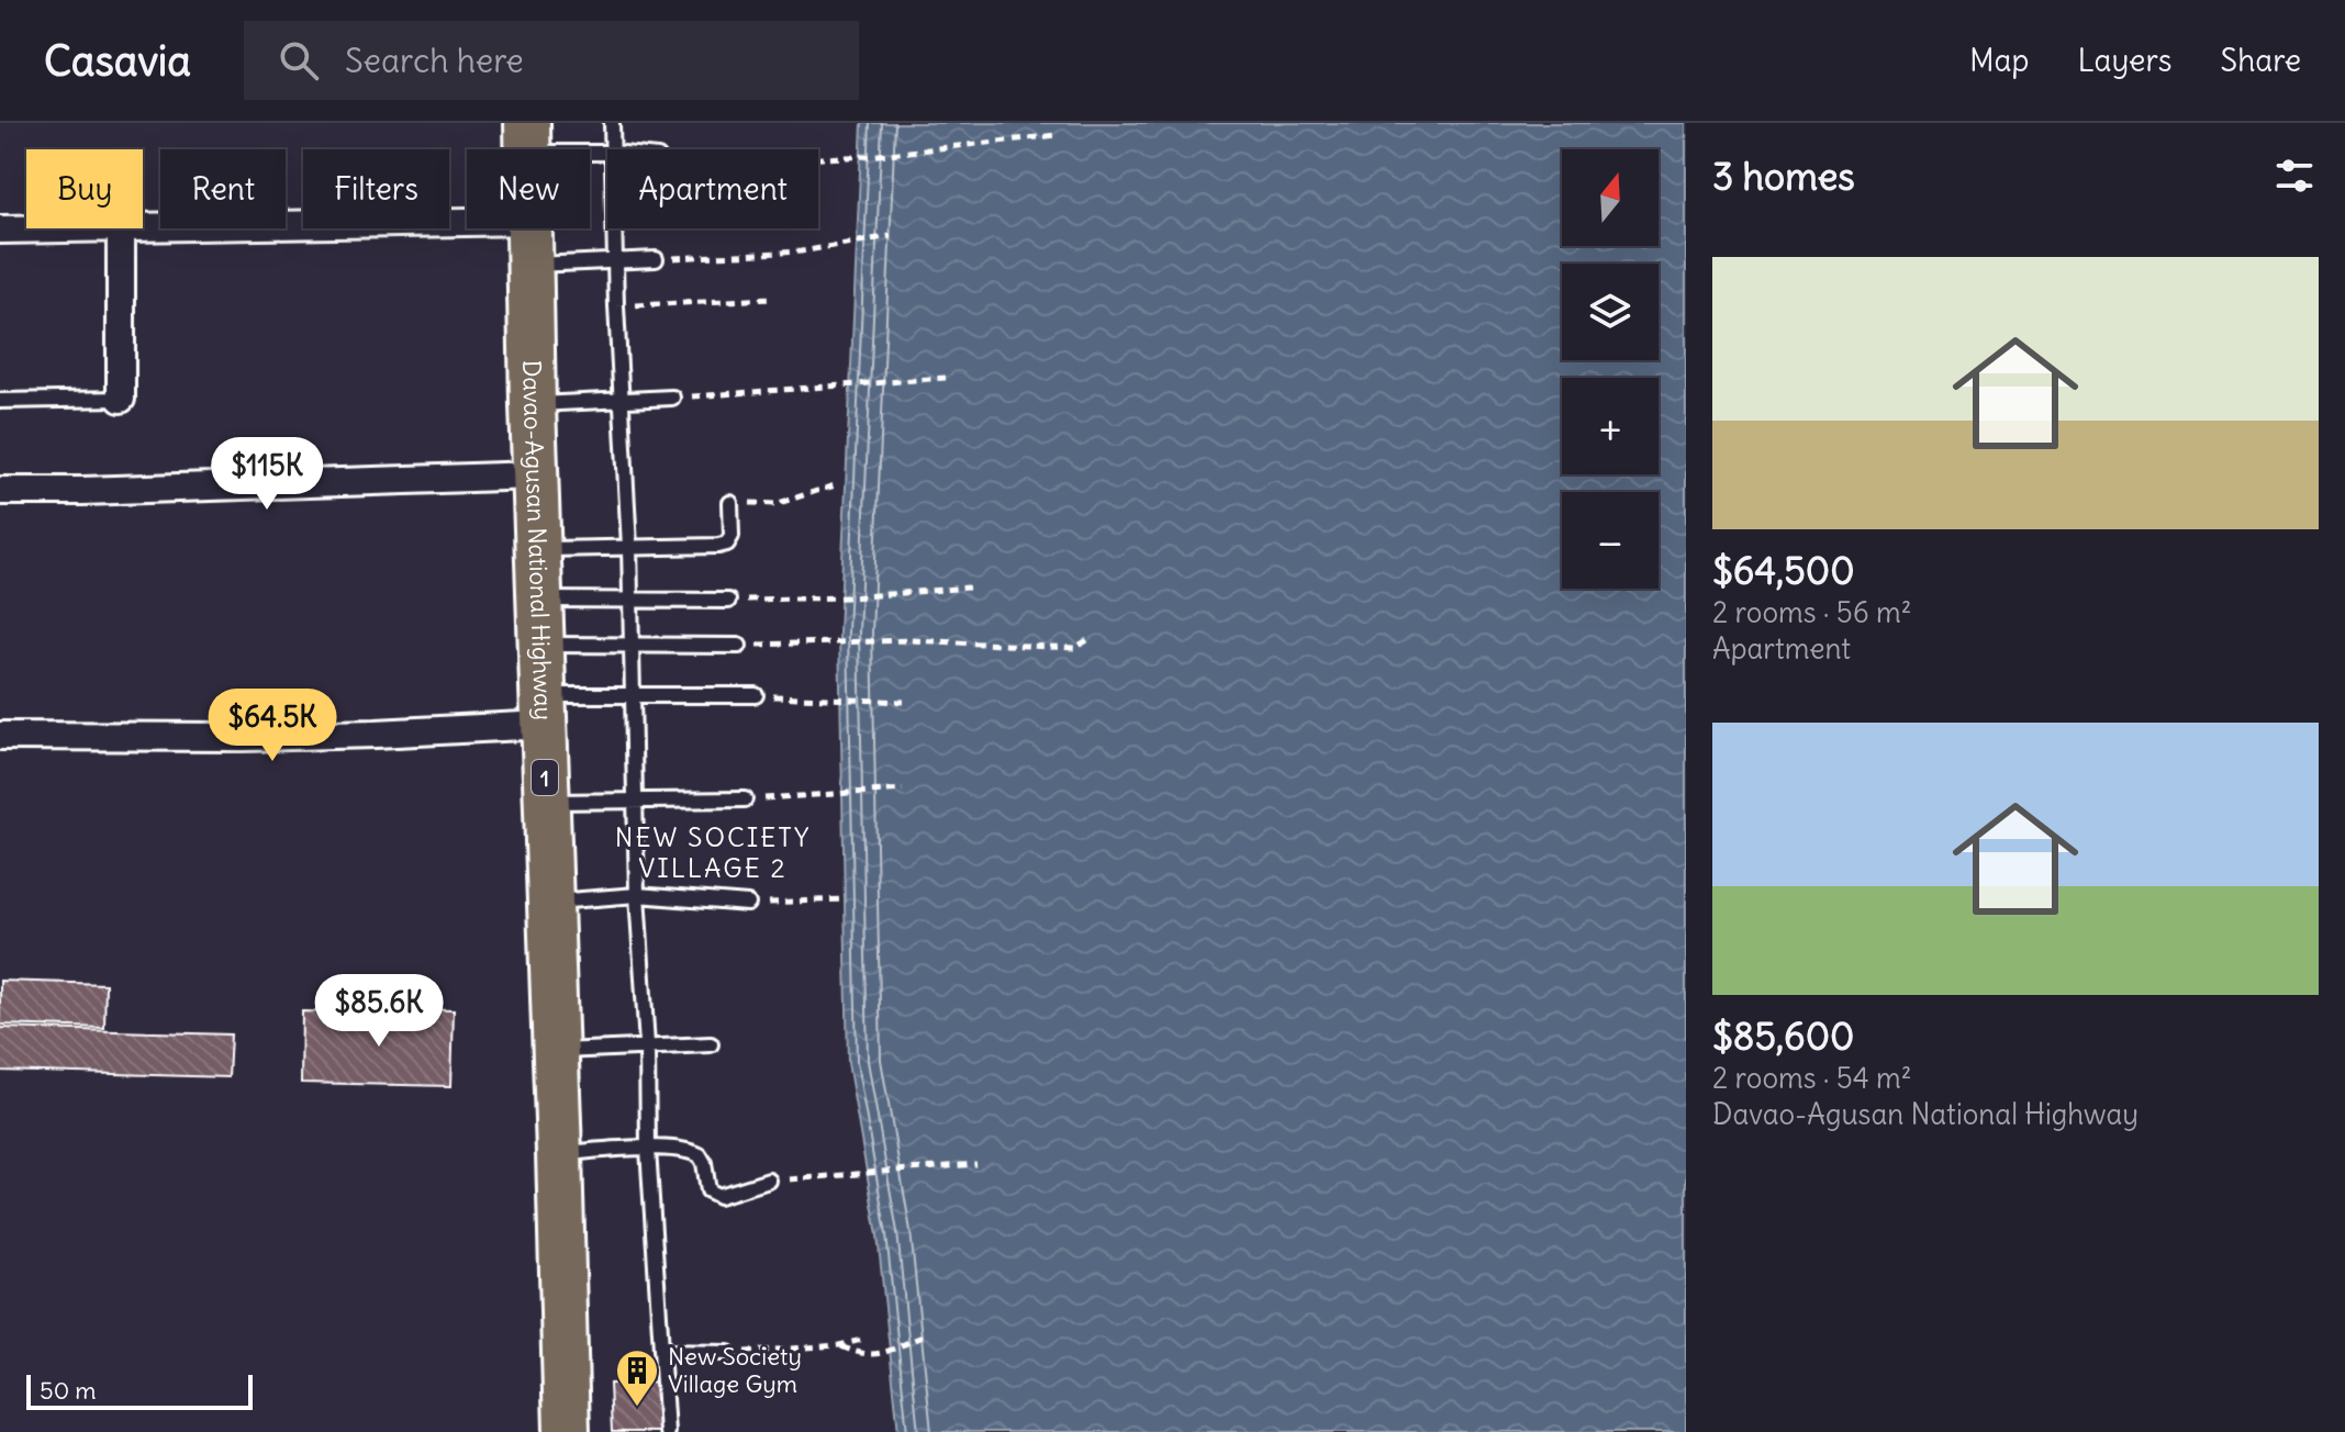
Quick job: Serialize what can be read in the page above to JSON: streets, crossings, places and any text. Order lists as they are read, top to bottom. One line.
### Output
{"streets":{"highway":["Davao-Agusan National Highway","1"]},"districts":["NEW SOCIETY VILLAGE 2"],"places":{"building":["New Society Village Gym"]},"scale_bar":"50 m","north":"top","page":{"header":"Casavia","search":"Search here","nav":["Map","Layers","Share"],"heading":"3 homes","map_buttons":["+","−"],"chip":["Buy","Rent","Filters","New","Apartment"],"list":[{"name":"$64,500","note":"2 rooms · 56 m² · Apartment"},{"name":"$85,600","note":"2 rooms · 54 m² · Davao-Agusan National Highway"}],"price":["$115K","$64.5K","$85.6K"],"scale":"50 m"}}
